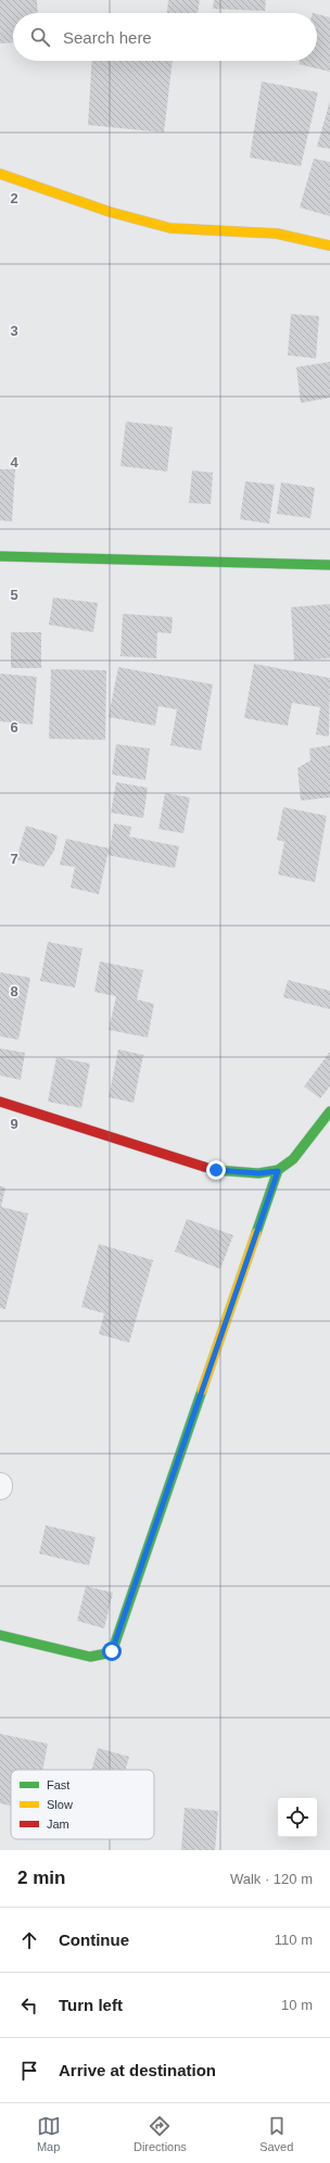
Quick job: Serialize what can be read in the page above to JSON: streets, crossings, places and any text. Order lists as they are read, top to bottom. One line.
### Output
{"legend":["Fast","Slow","Jam"],"page":{"search":"Search here","heading":["2 min","Walk · 120 m"],"list":[["Continue","110 m"],["Turn left","10 m"],"Arrive at destination"],"nav":["Map","Directions","Saved"]},"grid":{"rows":["2","3","4","5","6","7","8","9"]}}
